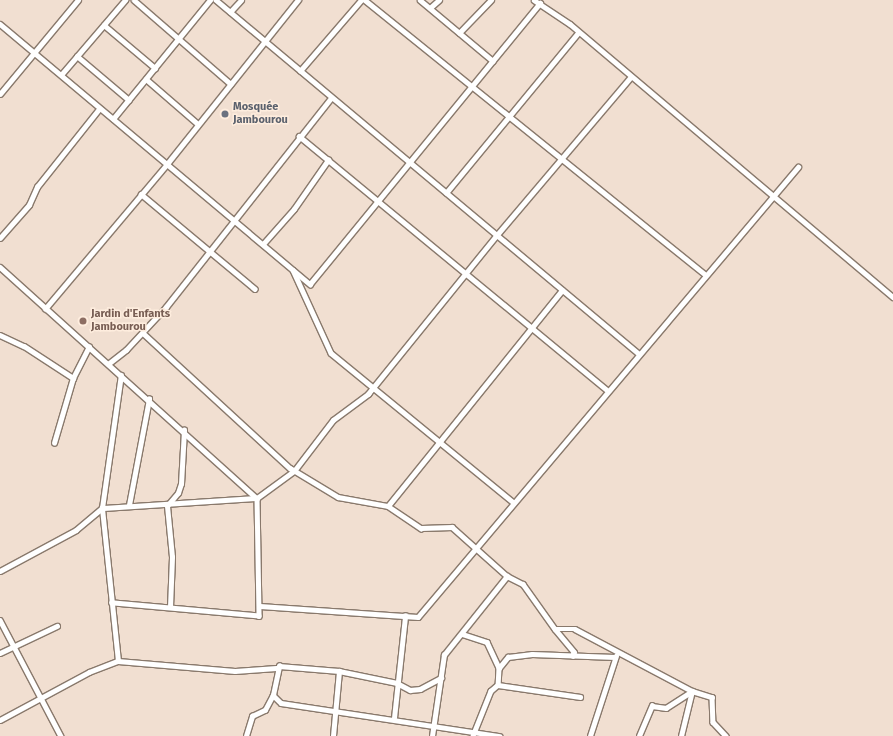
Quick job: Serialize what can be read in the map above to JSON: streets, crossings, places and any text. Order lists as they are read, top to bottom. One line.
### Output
{"places":["Mosquée Jambourou","Jardin d'Enfants Jambourou"]}
